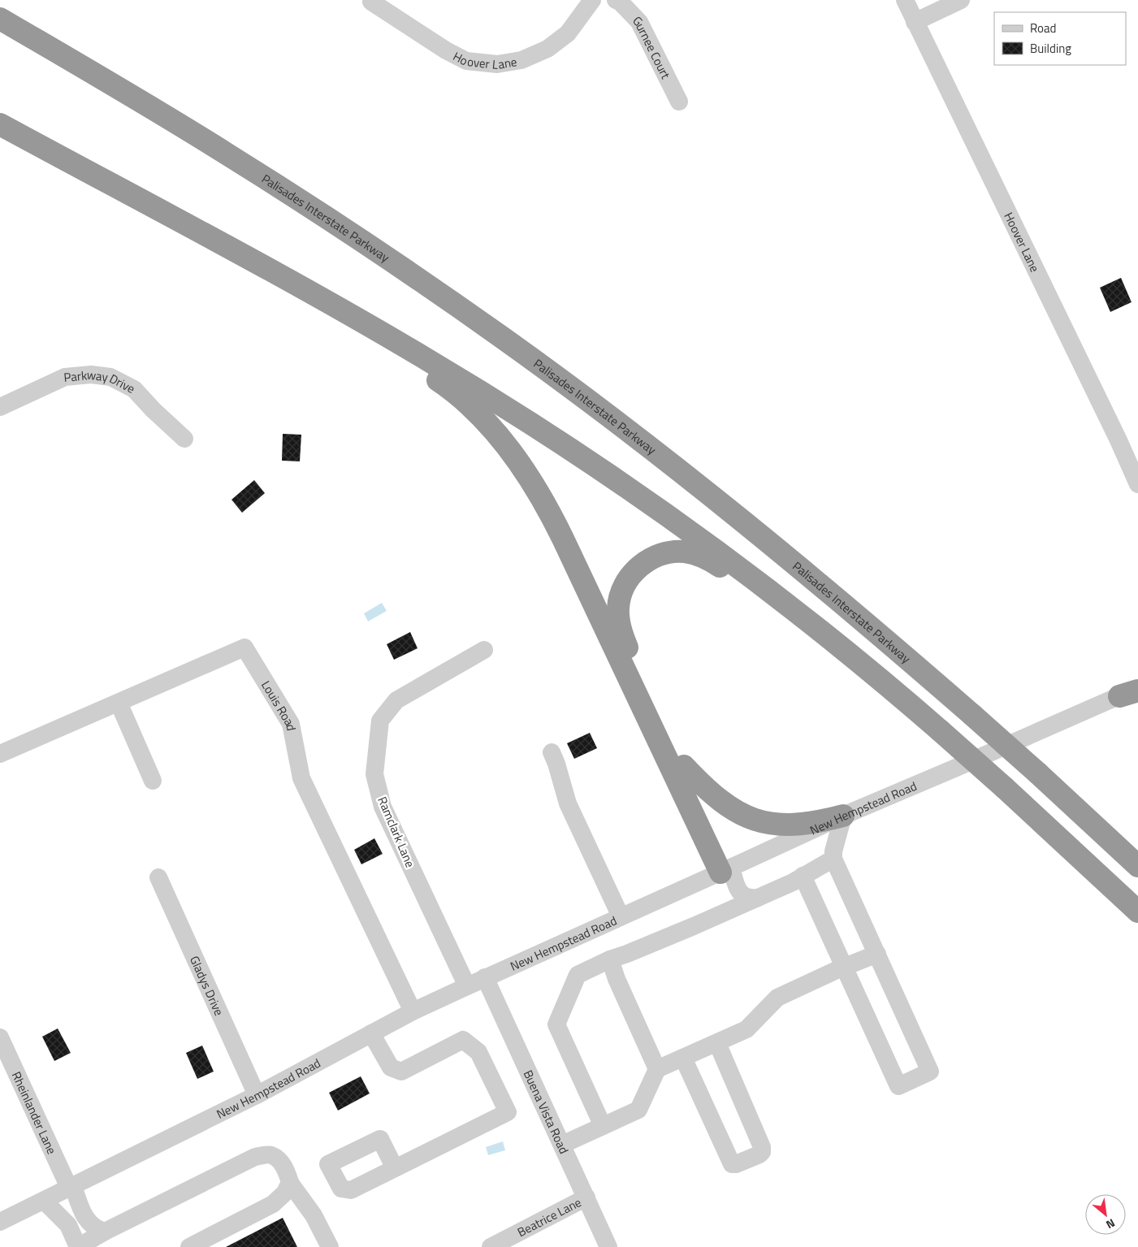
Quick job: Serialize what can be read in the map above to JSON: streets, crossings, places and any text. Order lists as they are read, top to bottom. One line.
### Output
{"streets":{"highway":["Palisades Interstate Parkway"],"street":["Gurnee Court","Hoover Lane","Parkway Drive","Louis Road","New Hempstead Road","Ramclark Lane","Gladys Drive","Buena Vista Road","Rheinlander Lane","Beatrice Lane"]},"crossings":[["Louis Road","New Hempstead Road"],["New Hempstead Road","Ramclark Lane"],["New Hempstead Road","Gladys Drive"],["New Hempstead Road","Buena Vista Road"],["New Hempstead Road","Rheinlander Lane"],["Buena Vista Road","Beatrice Lane"]],"legend":["Road","Building"],"north":"bottom right"}
